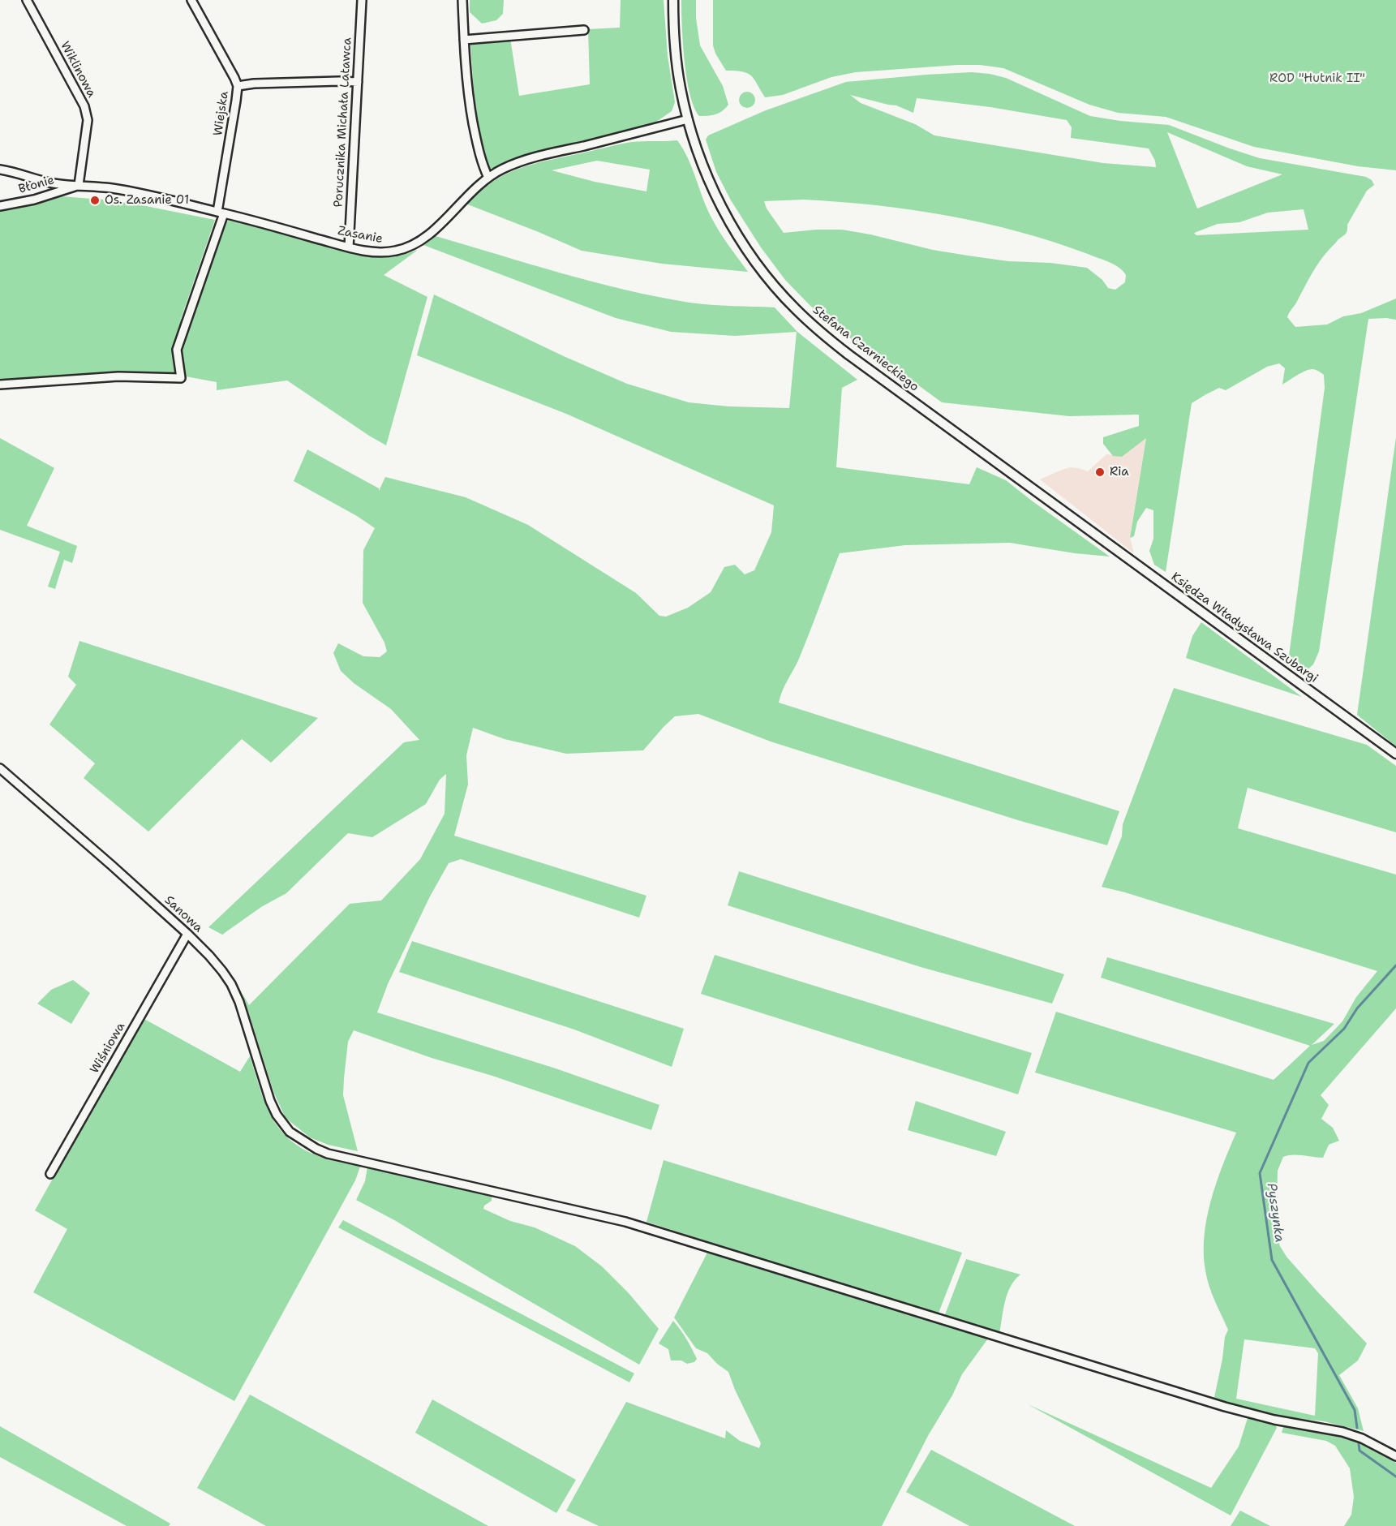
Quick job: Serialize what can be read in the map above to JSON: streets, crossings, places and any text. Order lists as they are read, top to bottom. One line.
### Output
{"streets":{"street":["Wiklinowa","Wiejska","Porucznika Michała Latawca","Błonie","Zasanie","Stefana Czarnieckiego","Księdza Władysława Szubargi","Sanowa","Wiśniowa"]},"crossings":[["Wiklinowa","Błonie"],["Wiklinowa","Zasanie"],["Wiejska","Zasanie"],["Porucznika Michała Latawca","Zasanie"],["Błonie","Zasanie"],["Zasanie","Stefana Czarnieckiego"],["Stefana Czarnieckiego","Księdza Władysława Szubargi"],["Sanowa","Wiśniowa"]],"water":["Pyszynka"],"parks":["ROD \"Hutnik II\""],"places":["Os. Zasanie 01","Ria"]}
